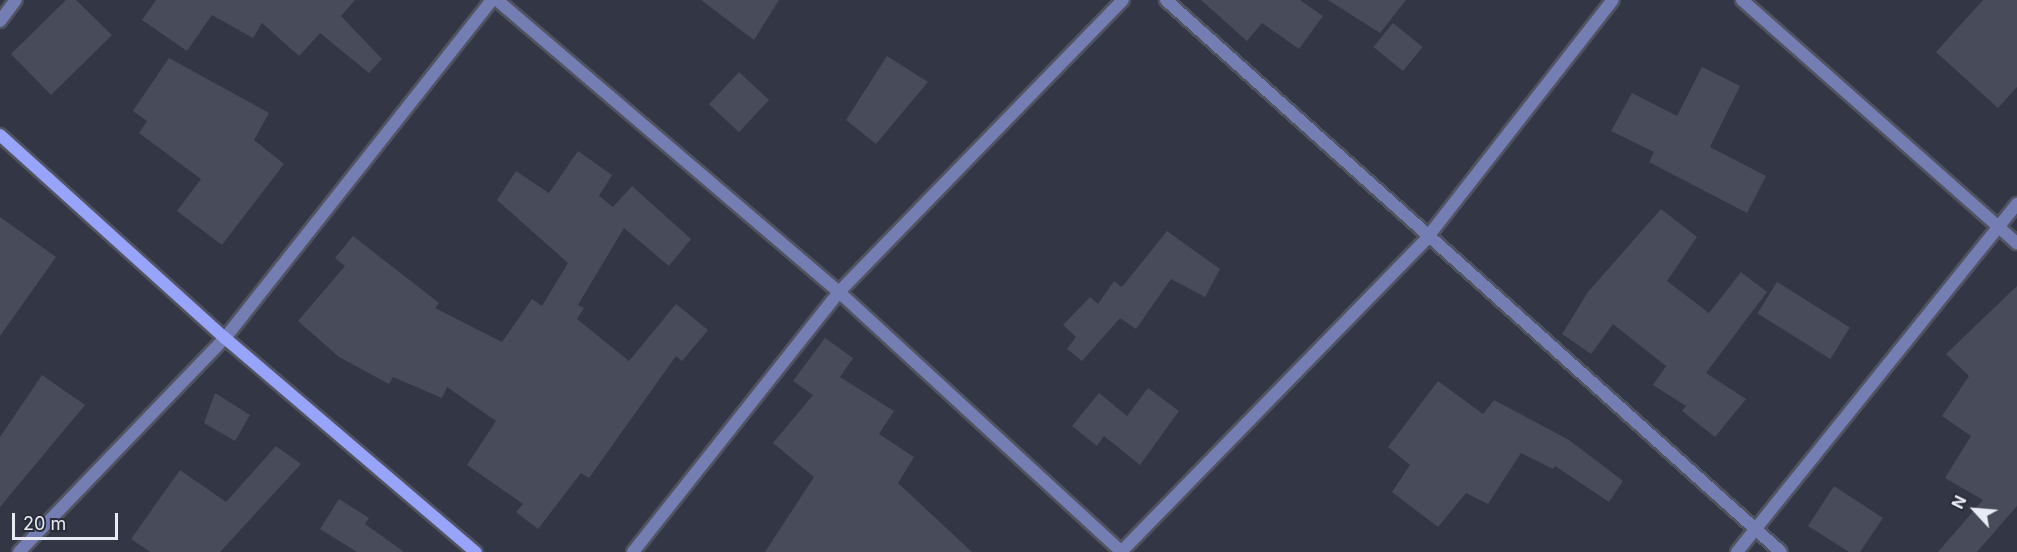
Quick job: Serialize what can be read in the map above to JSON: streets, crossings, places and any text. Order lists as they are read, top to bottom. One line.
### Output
{"scale_bar":"20 m","north":"top left"}
